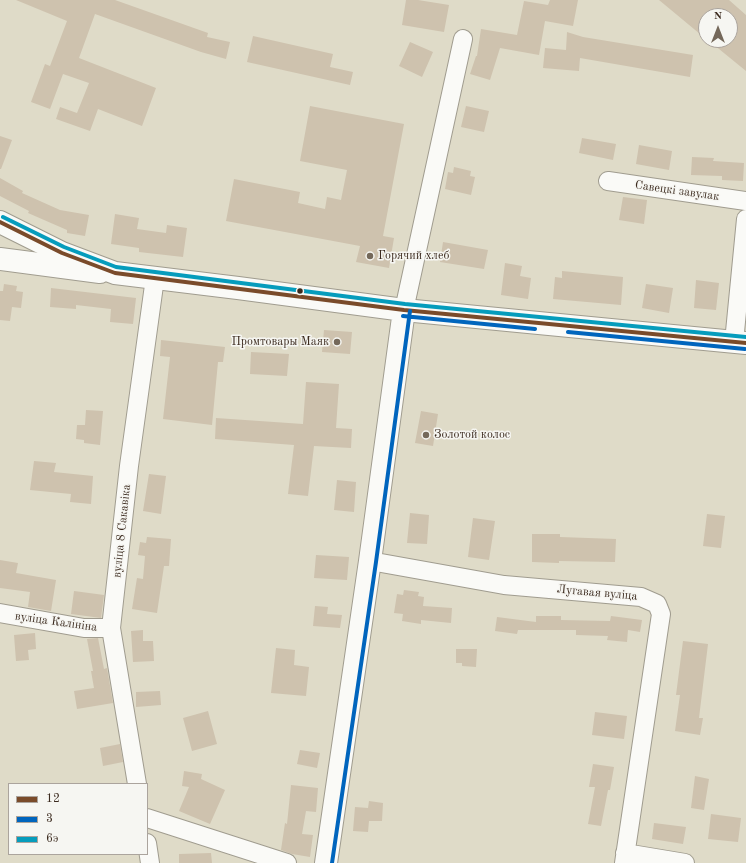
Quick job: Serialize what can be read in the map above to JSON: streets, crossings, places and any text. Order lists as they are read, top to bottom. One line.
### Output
{"streets":{"street":["Савецкі завулак","вуліца 8 Сакавіка","Лугавая вуліца","вуліца Калініна"]},"crossings":[["вуліца 8 Сакавіка","вуліца Калініна"]],"places":["Горячий хлеб","Промтовары Маяк","Золотой колос"],"lines":["transit line 6э","transit line 12","transit line 3"],"legend":["12","3","6э"],"north":"top"}
